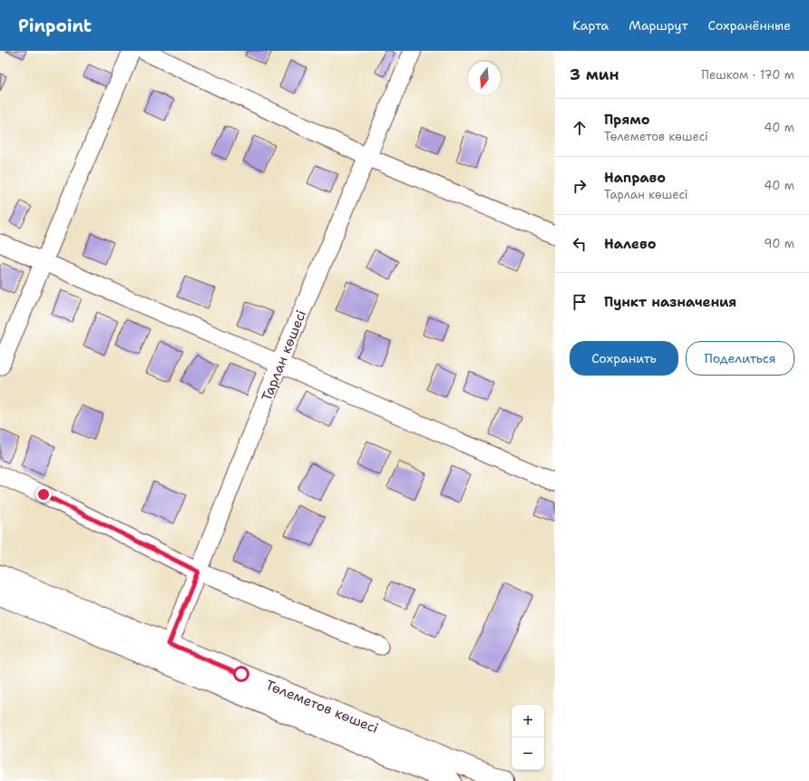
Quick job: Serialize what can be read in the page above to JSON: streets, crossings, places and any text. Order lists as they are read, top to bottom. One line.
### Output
{"streets":{"main road":["Төлеметов көшесі"],"street":["Тарлан көшесі"]},"crossings":[["Тарлан көшесі","Төлеметов көшесі"]],"north":"bottom","page":{"header":"Pinpoint","nav":["Карта","Маршрут","Сохранённые"],"heading":["3 мин","Пешком · 170 m"],"list":[["Прямо","Төлеметов көшесі","40 m"],["Направо","Тарлан көшесі","40 m"],["Налево","90 m"],"Пункт назначения"],"buttons":["Сохранить","Поделиться"],"map_buttons":["+","−"]}}
